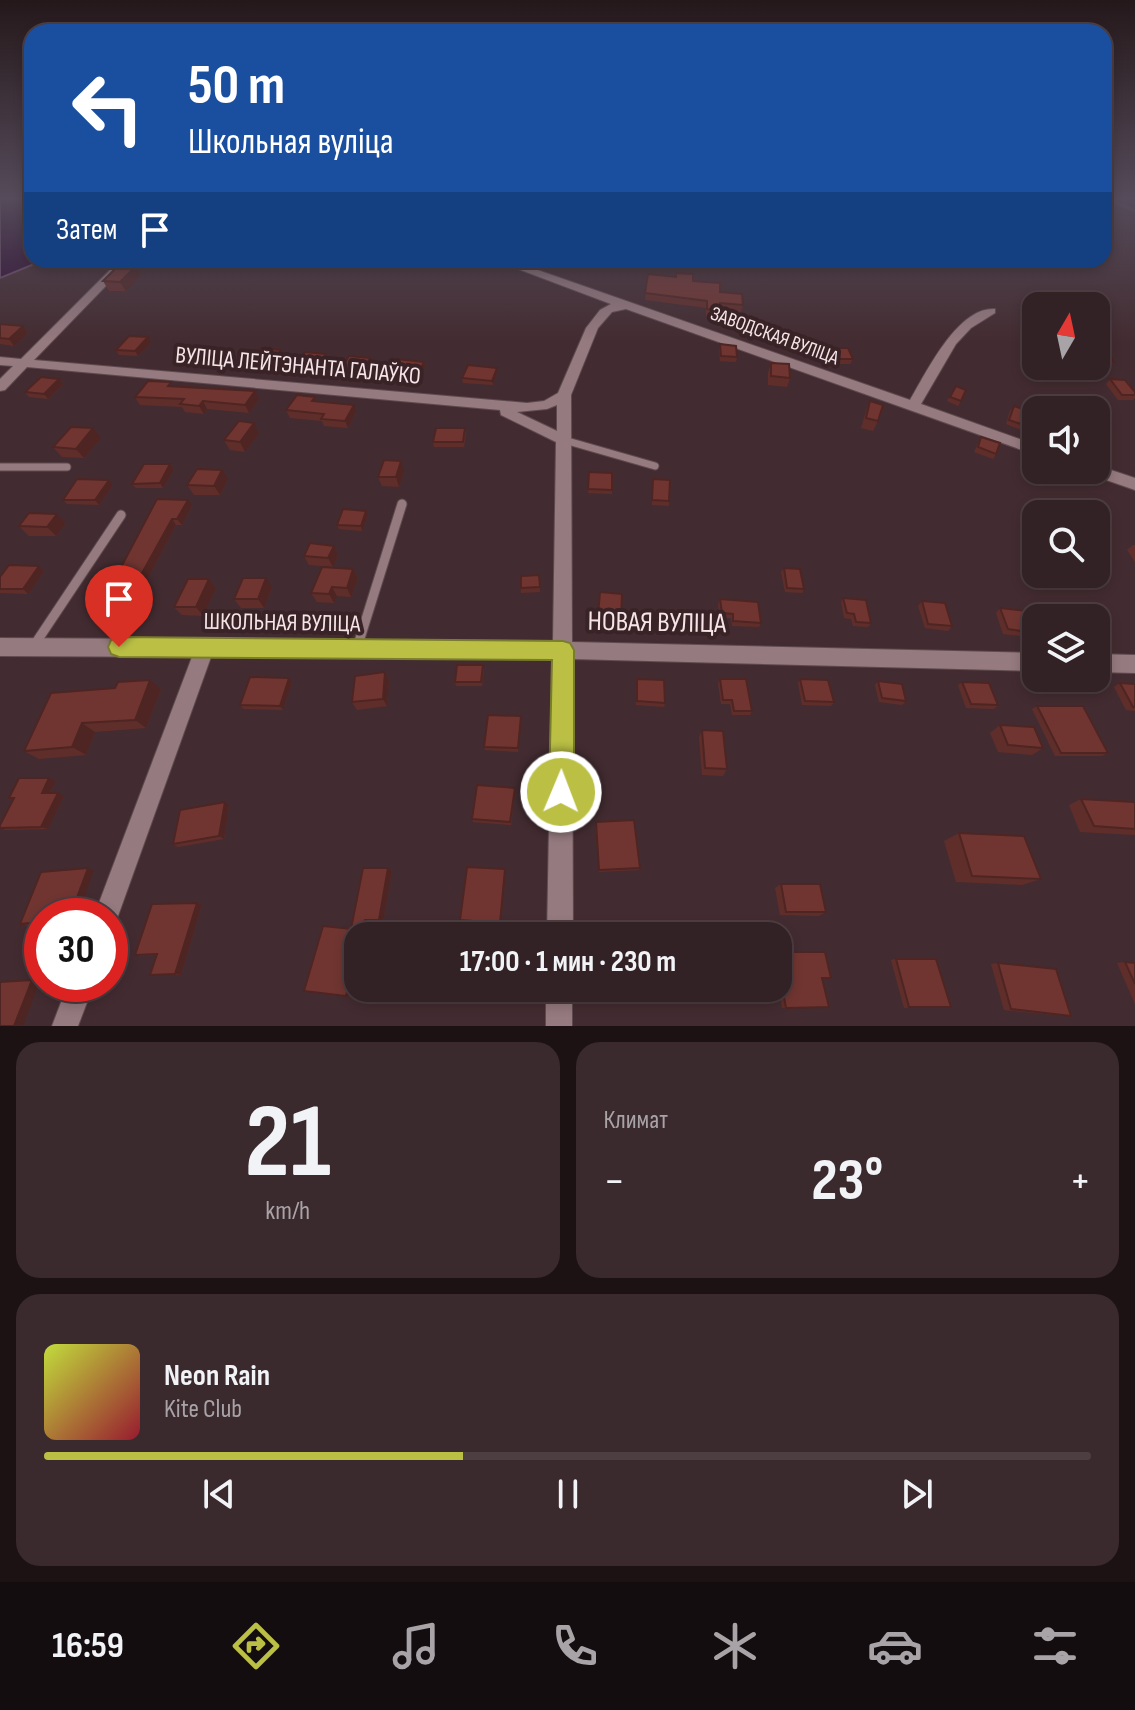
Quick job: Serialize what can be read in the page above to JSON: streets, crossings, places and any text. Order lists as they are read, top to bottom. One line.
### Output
{"streets":{"street":["ЗАВОДСКАЯ ВУЛІЦА","ВУЛІЦА ЛЕЙТЭНАНТА ГАЛАЎКО","НОВАЯ ВУЛІЦА","ШКОЛЬНАЯ ВУЛІЦА"]},"crossings":[["НОВАЯ ВУЛІЦА","ШКОЛЬНАЯ ВУЛІЦА"]],"north":"top","page":{"turn":["50 m","Школьная вуліца"],"then":"Затем","limit":"30","trip":"17:00 · 1 мин · 230 m","tile":[["21","km/h"],"Климат"],"heat":["−","23°","+"],"song":["Neon Rain","Kite Club"],"tabs":"16:59"}}
